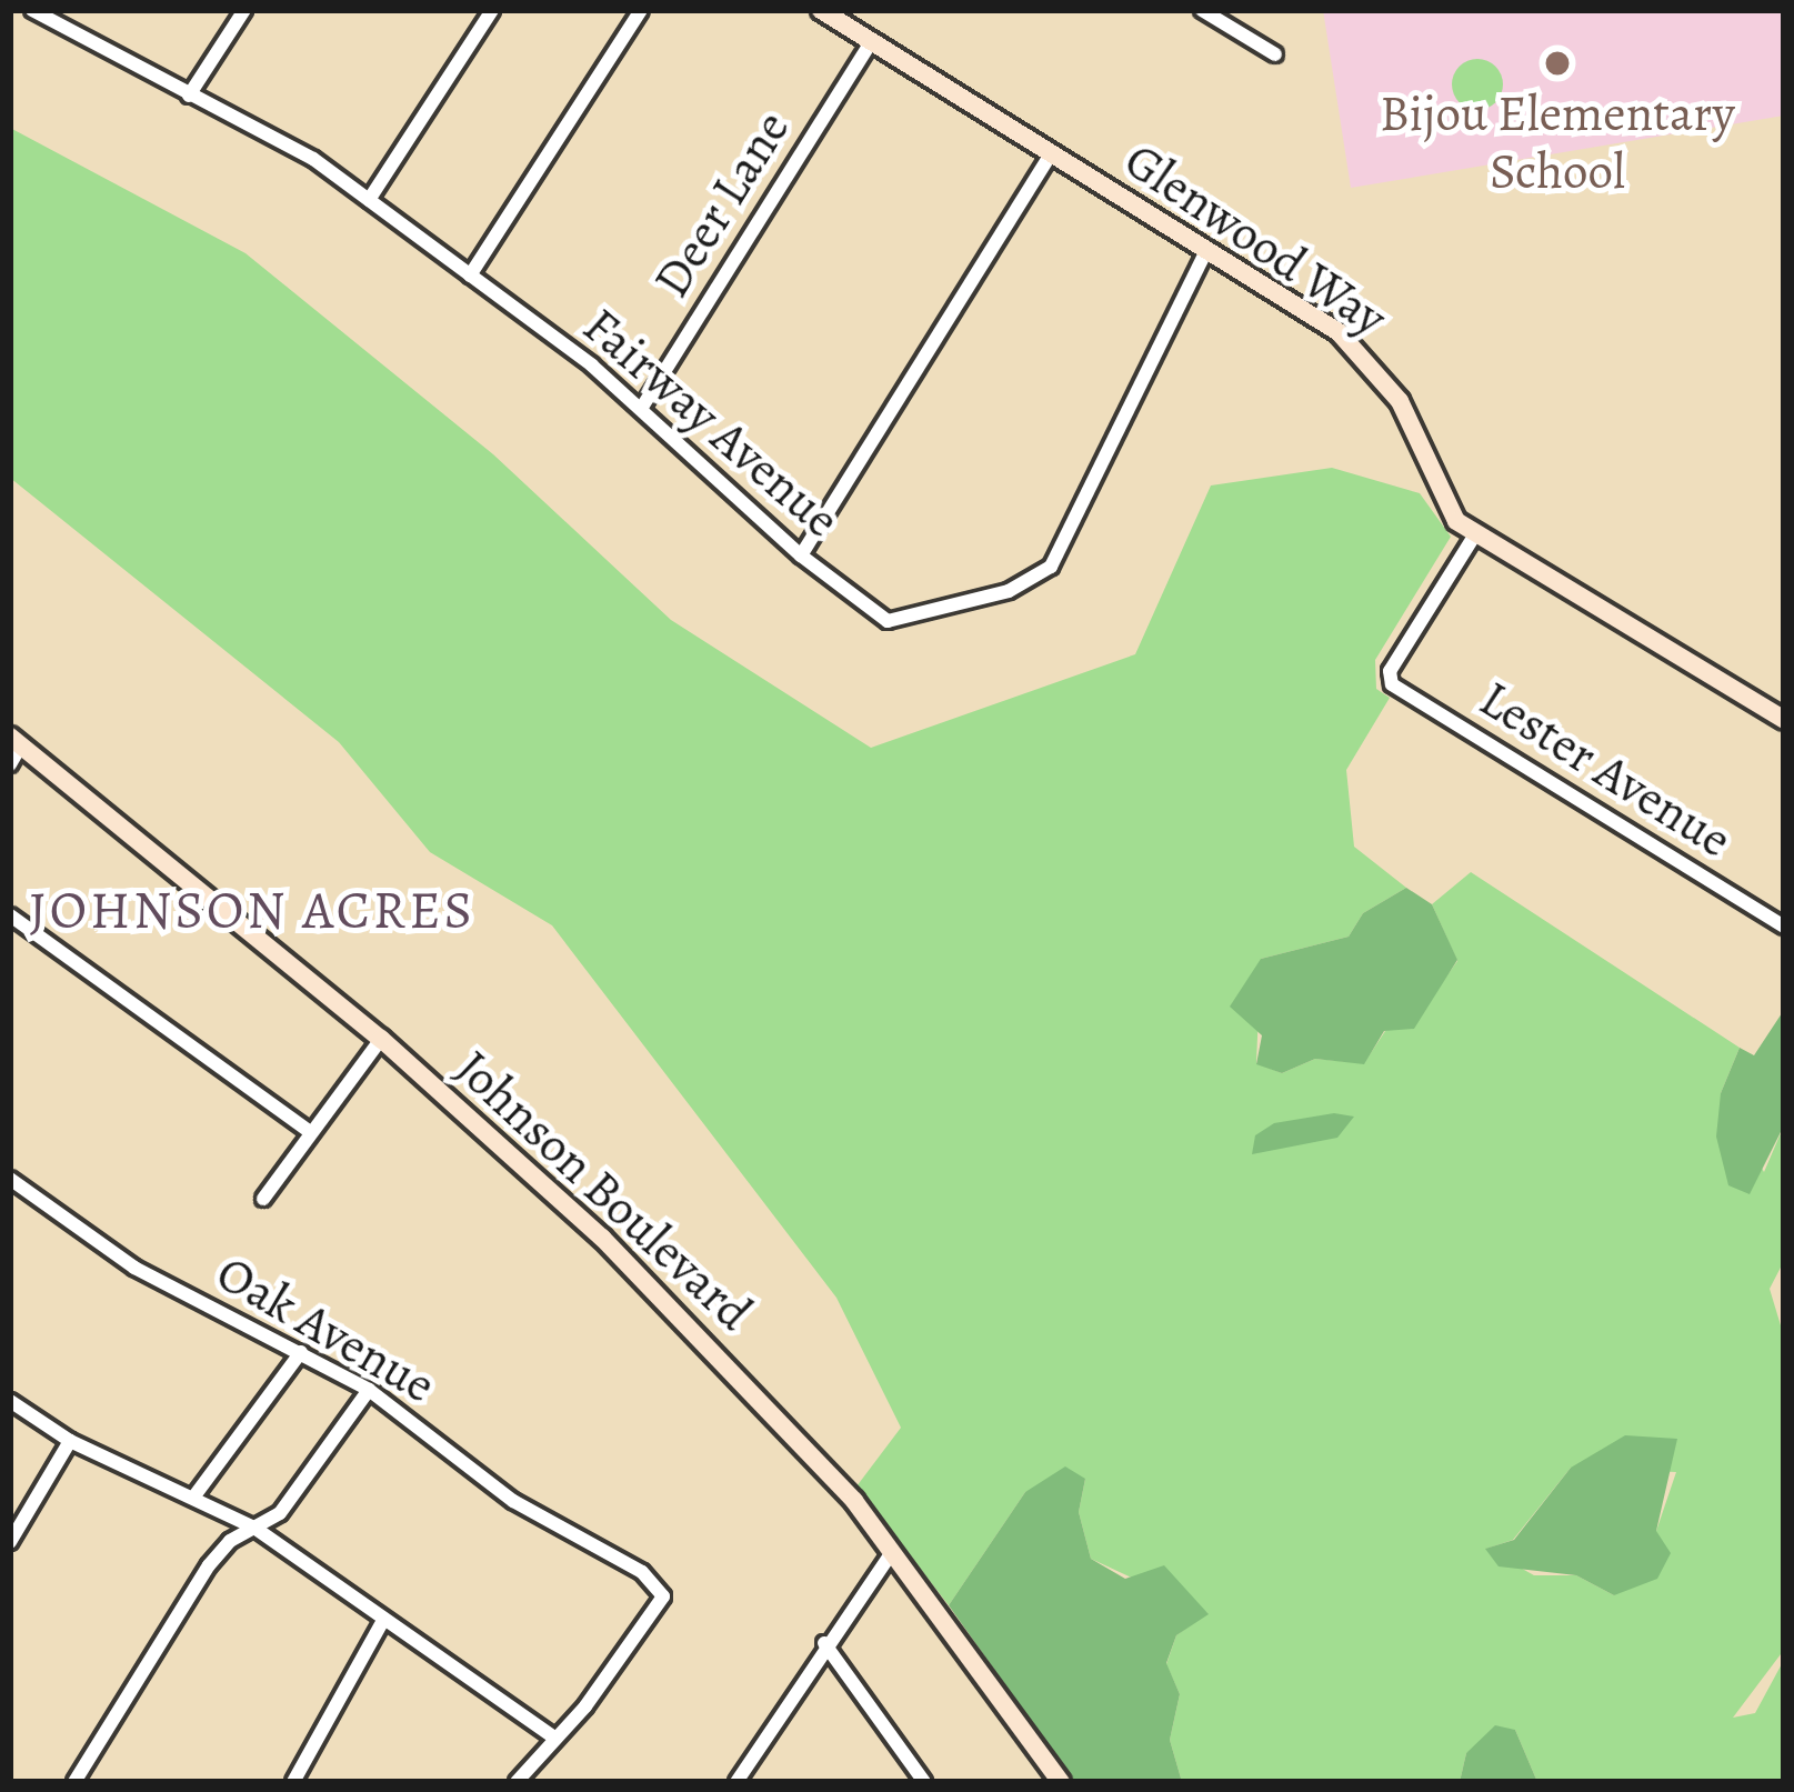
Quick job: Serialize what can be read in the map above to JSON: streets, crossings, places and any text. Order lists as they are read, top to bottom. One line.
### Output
{"streets":{"street":["Deer Lane","Glenwood Way","Fairway Avenue","Lester Avenue","Johnson Boulevard","Oak Avenue"]},"crossings":[["Deer Lane","Glenwood Way"],["Deer Lane","Fairway Avenue"],["Glenwood Way","Fairway Avenue"],["Glenwood Way","Lester Avenue"]],"districts":["JOHNSON ACRES"],"places":["Bijou Elementary School"]}
